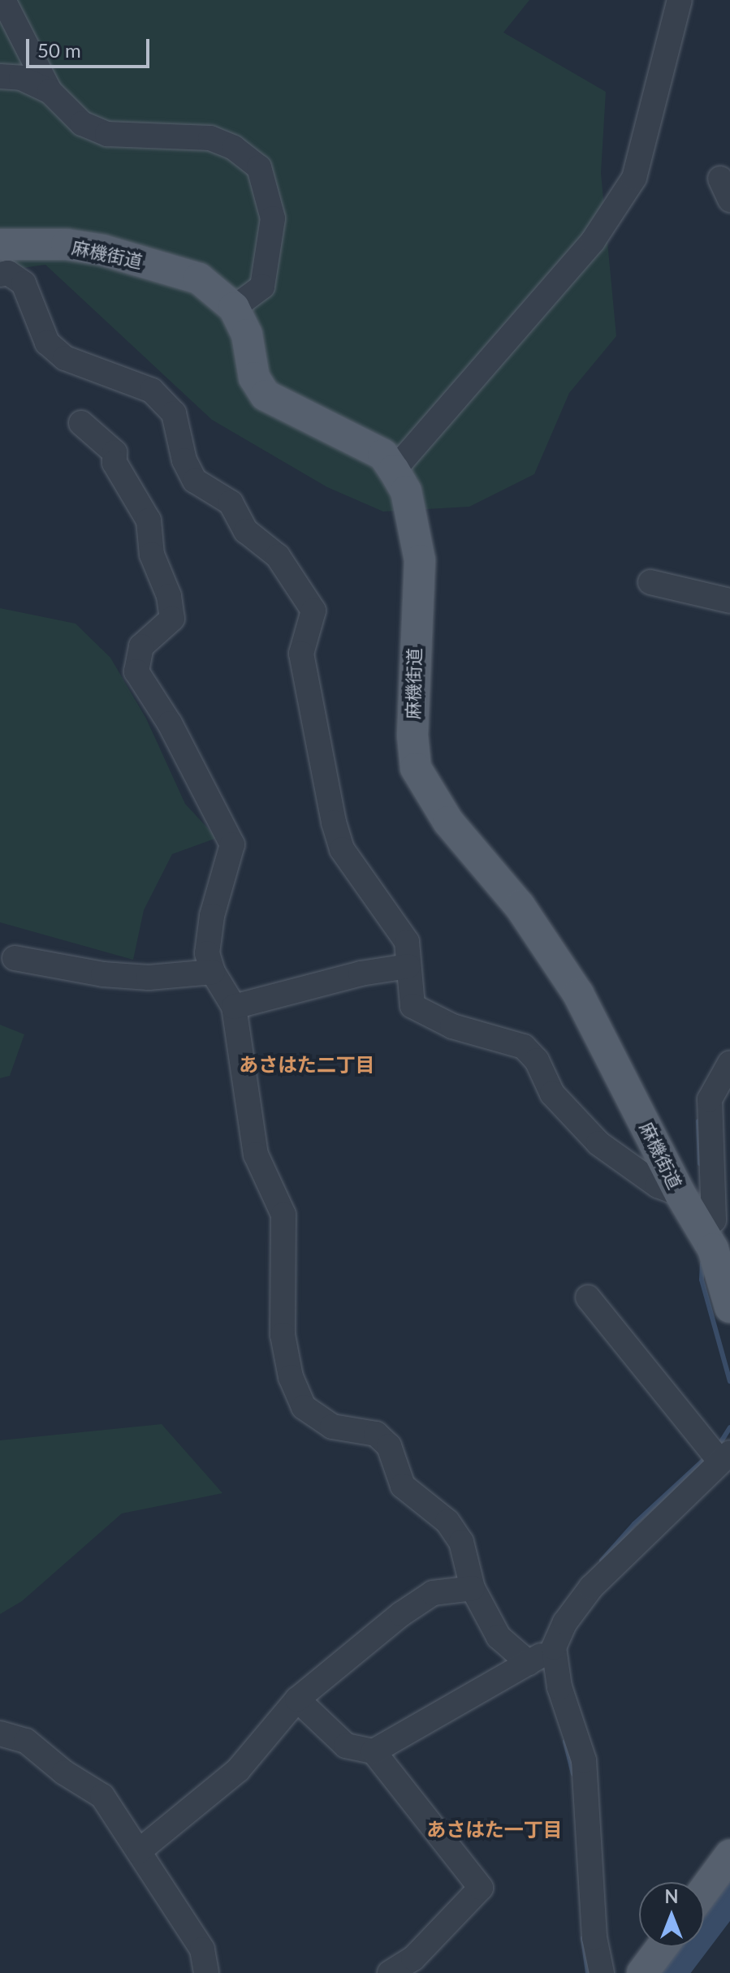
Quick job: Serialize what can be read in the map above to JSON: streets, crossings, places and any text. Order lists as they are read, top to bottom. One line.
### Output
{"streets":{"main road":["麻機街道"]},"districts":["あさはた二丁目","あさはた一丁目"],"scale_bar":"50 m","north":"top"}
